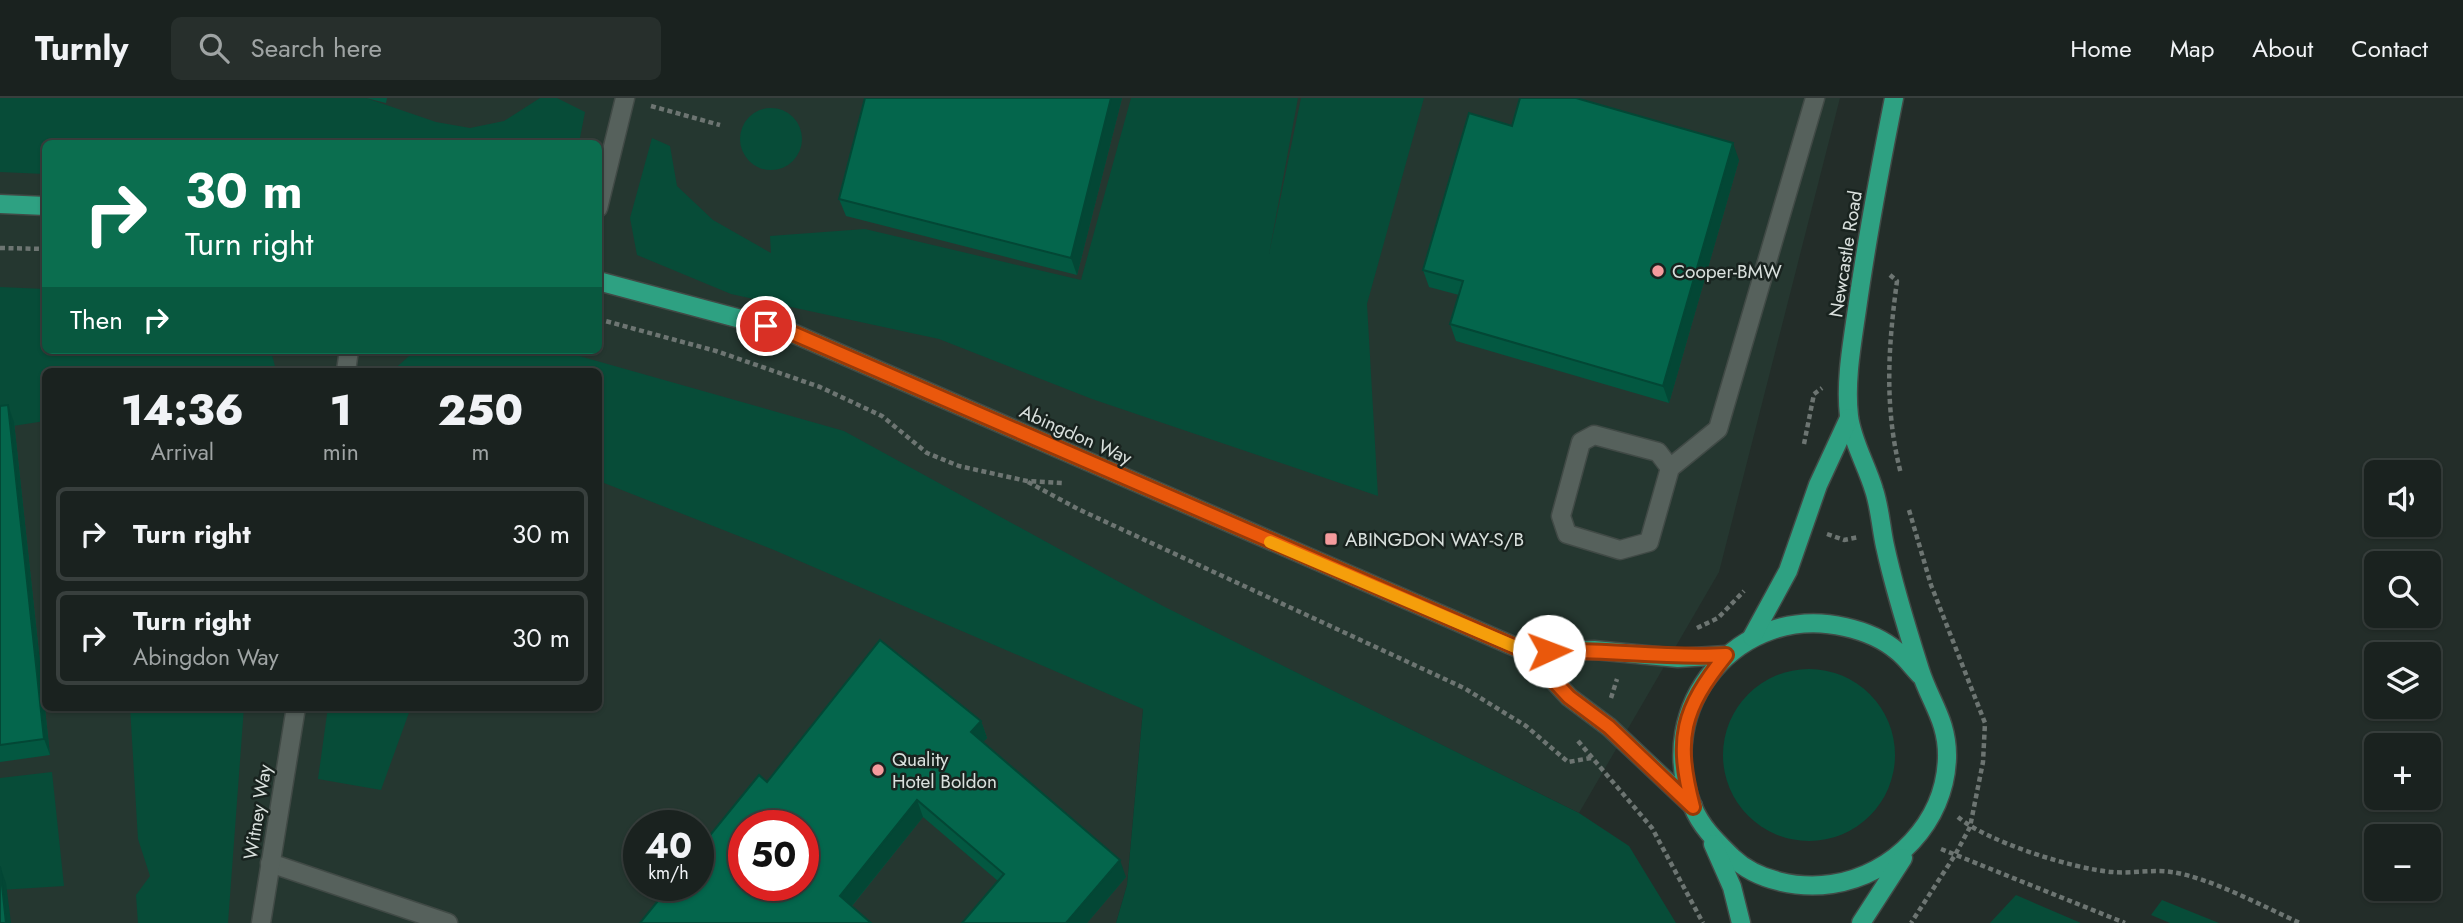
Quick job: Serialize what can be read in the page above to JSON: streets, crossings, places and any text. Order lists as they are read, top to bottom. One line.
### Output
{"streets":{"main road":["Newcastle Road","Abingdon Way"],"street":["Witney Way"]},"places":{"other":["Cooper-BMW","Quality Hotel Boldon"],"transit":["ABINGDON WAY-S/B"]},"page":{"header":"Turnly","search":"Search here","nav":["Home","Map","About","Contact"],"turn":["30 m","Turn right"],"then":"Then","eta":["14:36","Arrival","1","min","250","m"],"map_buttons":["+","−"],"list":[{"name":"Turn right","value":"30 m"},{"name":"Turn right","note":"Abingdon Way","value":"30 m"}],"speed":"40 km/h","limit":"50"}}
